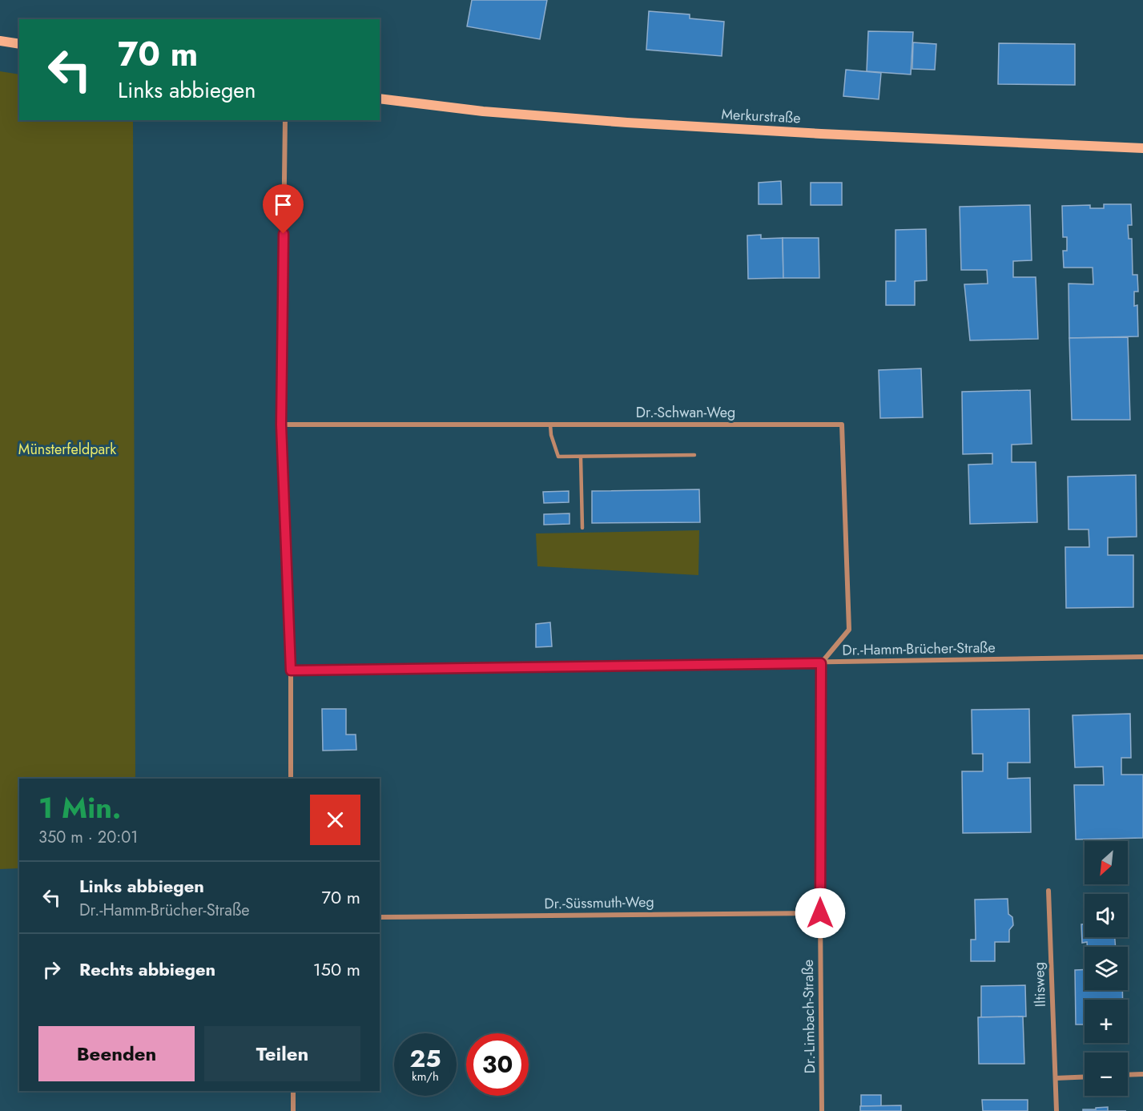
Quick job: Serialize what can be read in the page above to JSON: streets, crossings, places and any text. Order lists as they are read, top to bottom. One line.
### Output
{"streets":{"main road":["Merkurstraße"],"street":["Dr.-Schwan-Weg","Dr.-Hamm-Brücher-Straße","Dr.-Süssmuth-Weg","Iltisweg","Dr.-Limbach-Straße"]},"crossings":[["Dr.-Schwan-Weg","Dr.-Hamm-Brücher-Straße"],["Dr.-Schwan-Weg","Dr.-Limbach-Straße"],["Dr.-Hamm-Brücher-Straße","Dr.-Limbach-Straße"],["Dr.-Süssmuth-Weg","Dr.-Limbach-Straße"]],"parks":["Münsterfeldpark"],"north":"bottom left","page":{"turn":["70 m","Links abbiegen"],"heading":["1 Min.","350 m · 20:01"],"map_buttons":["+","−"],"list":[{"name":"Links abbiegen","note":"Dr.-Hamm-Brücher-Straße","value":"70 m"},{"name":"Rechts abbiegen","value":"150 m"}],"buttons":["Beenden","Teilen"],"speed":"25 km/h","limit":"30"}}
